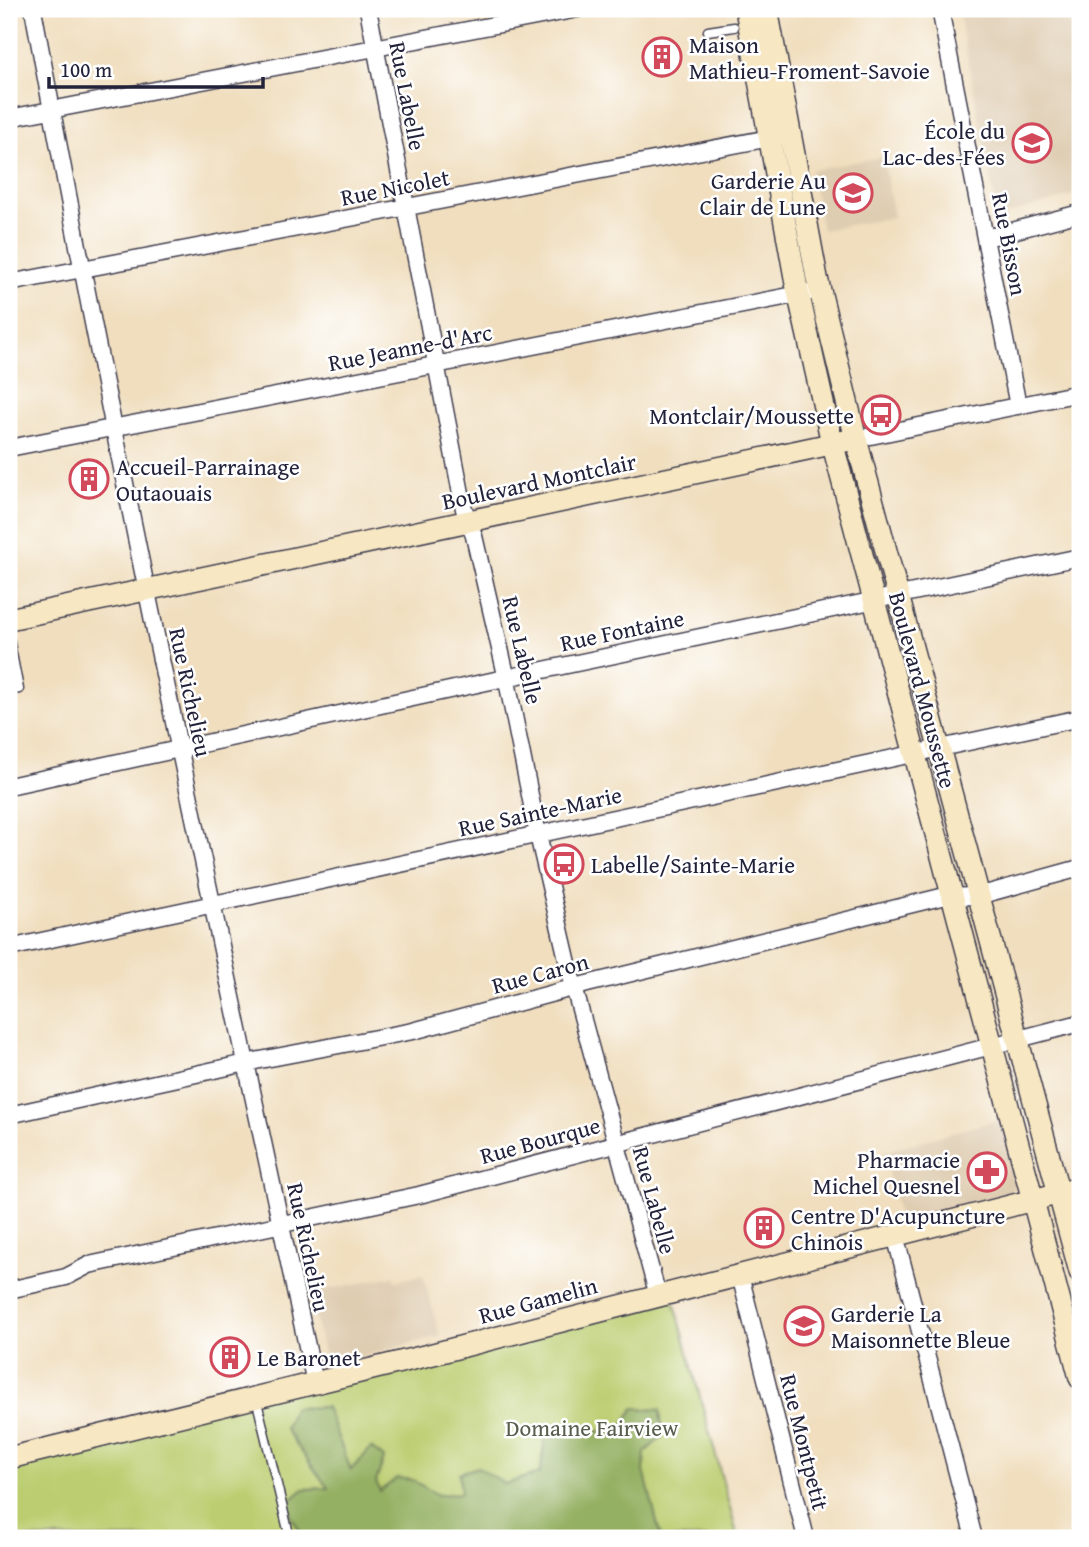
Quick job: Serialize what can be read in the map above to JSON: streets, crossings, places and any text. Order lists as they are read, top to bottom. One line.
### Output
{"streets":{"street":["Rue Labelle","Rue Nicolet","Rue Bisson","Rue Jeanne-d'Arc","Boulevard Montclair","Rue Fontaine","Boulevard Moussette","Rue Richelieu","Rue Sainte-Marie","Rue Caron","Rue Bourque","Rue Gamelin","Rue Montpetit"]},"crossings":[["Rue Labelle","Rue Nicolet"],["Rue Labelle","Rue Jeanne-d'Arc"],["Rue Labelle","Boulevard Montclair"],["Rue Labelle","Rue Fontaine"],["Rue Labelle","Rue Sainte-Marie"],["Rue Labelle","Rue Caron"],["Rue Labelle","Rue Bourque"],["Rue Labelle","Rue Gamelin"],["Rue Nicolet","Boulevard Moussette"],["Rue Nicolet","Rue Richelieu"],["Rue Bisson","Boulevard Montclair"],["Rue Jeanne-d'Arc","Boulevard Moussette"],["Rue Jeanne-d'Arc","Rue Richelieu"],["Boulevard Montclair","Boulevard Moussette"],["Boulevard Montclair","Rue Richelieu"],["Rue Fontaine","Boulevard Moussette"],["Rue Fontaine","Rue Richelieu"],["Boulevard Moussette","Rue Sainte-Marie"],["Boulevard Moussette","Rue Caron"],["Boulevard Moussette","Rue Bourque"],["Boulevard Moussette","Rue Gamelin"],["Rue Richelieu","Rue Sainte-Marie"],["Rue Richelieu","Rue Caron"],["Rue Richelieu","Rue Bourque"],["Rue Richelieu","Rue Gamelin"],["Rue Gamelin","Rue Montpetit"]],"parks":["Domaine Fairview"],"places":{"building":["Maison Mathieu-Froment-Savoie","Accueil-Parrainage Outaouais","Centre D'Acupuncture Chinois","Le Baronet"],"school or university":["École du Lac-des-Fées","Garderie Au Clair de Lune","Garderie La Maisonnette Bleue"],"bus stop":["Montclair/Moussette","Labelle/Sainte-Marie"],"pharmacy":["Pharmacie Michel Quesnel"]},"scale_bar":"100 m"}
